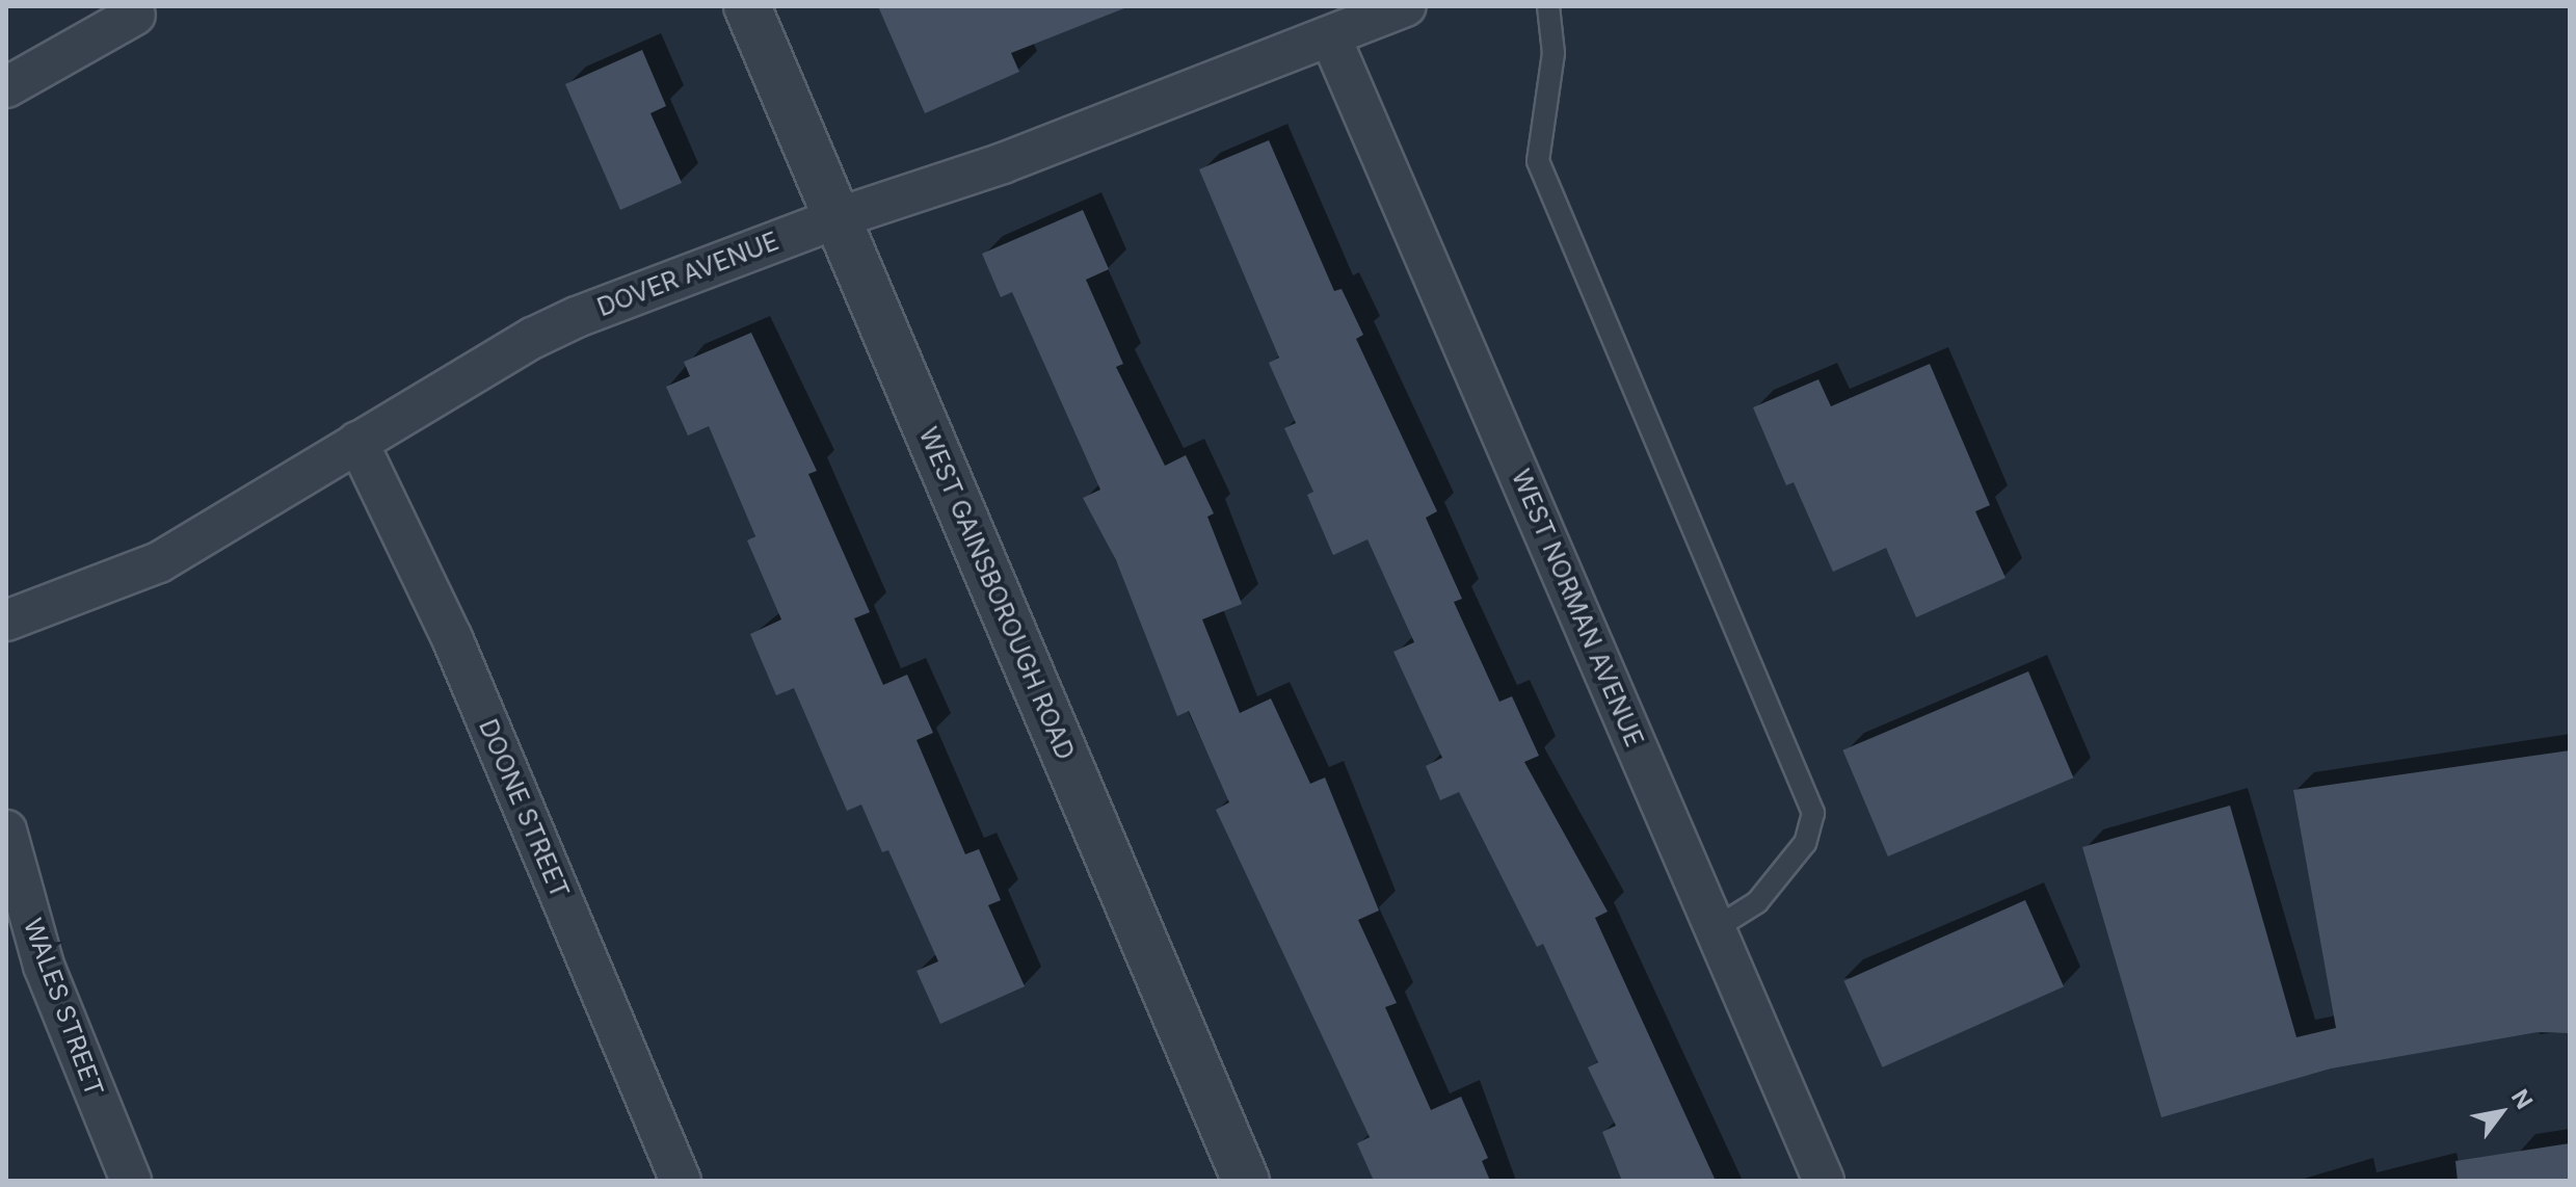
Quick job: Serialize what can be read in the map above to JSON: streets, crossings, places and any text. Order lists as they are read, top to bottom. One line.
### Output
{"streets":{"street":["DOVER AVENUE","WEST GAINSBOROUGH ROAD","WEST NORMAN AVENUE","DOONE STREET","WALES STREET"]},"crossings":[["DOVER AVENUE","WEST GAINSBOROUGH ROAD"],["DOVER AVENUE","WEST NORMAN AVENUE"],["DOVER AVENUE","DOONE STREET"]],"north":"top right"}
